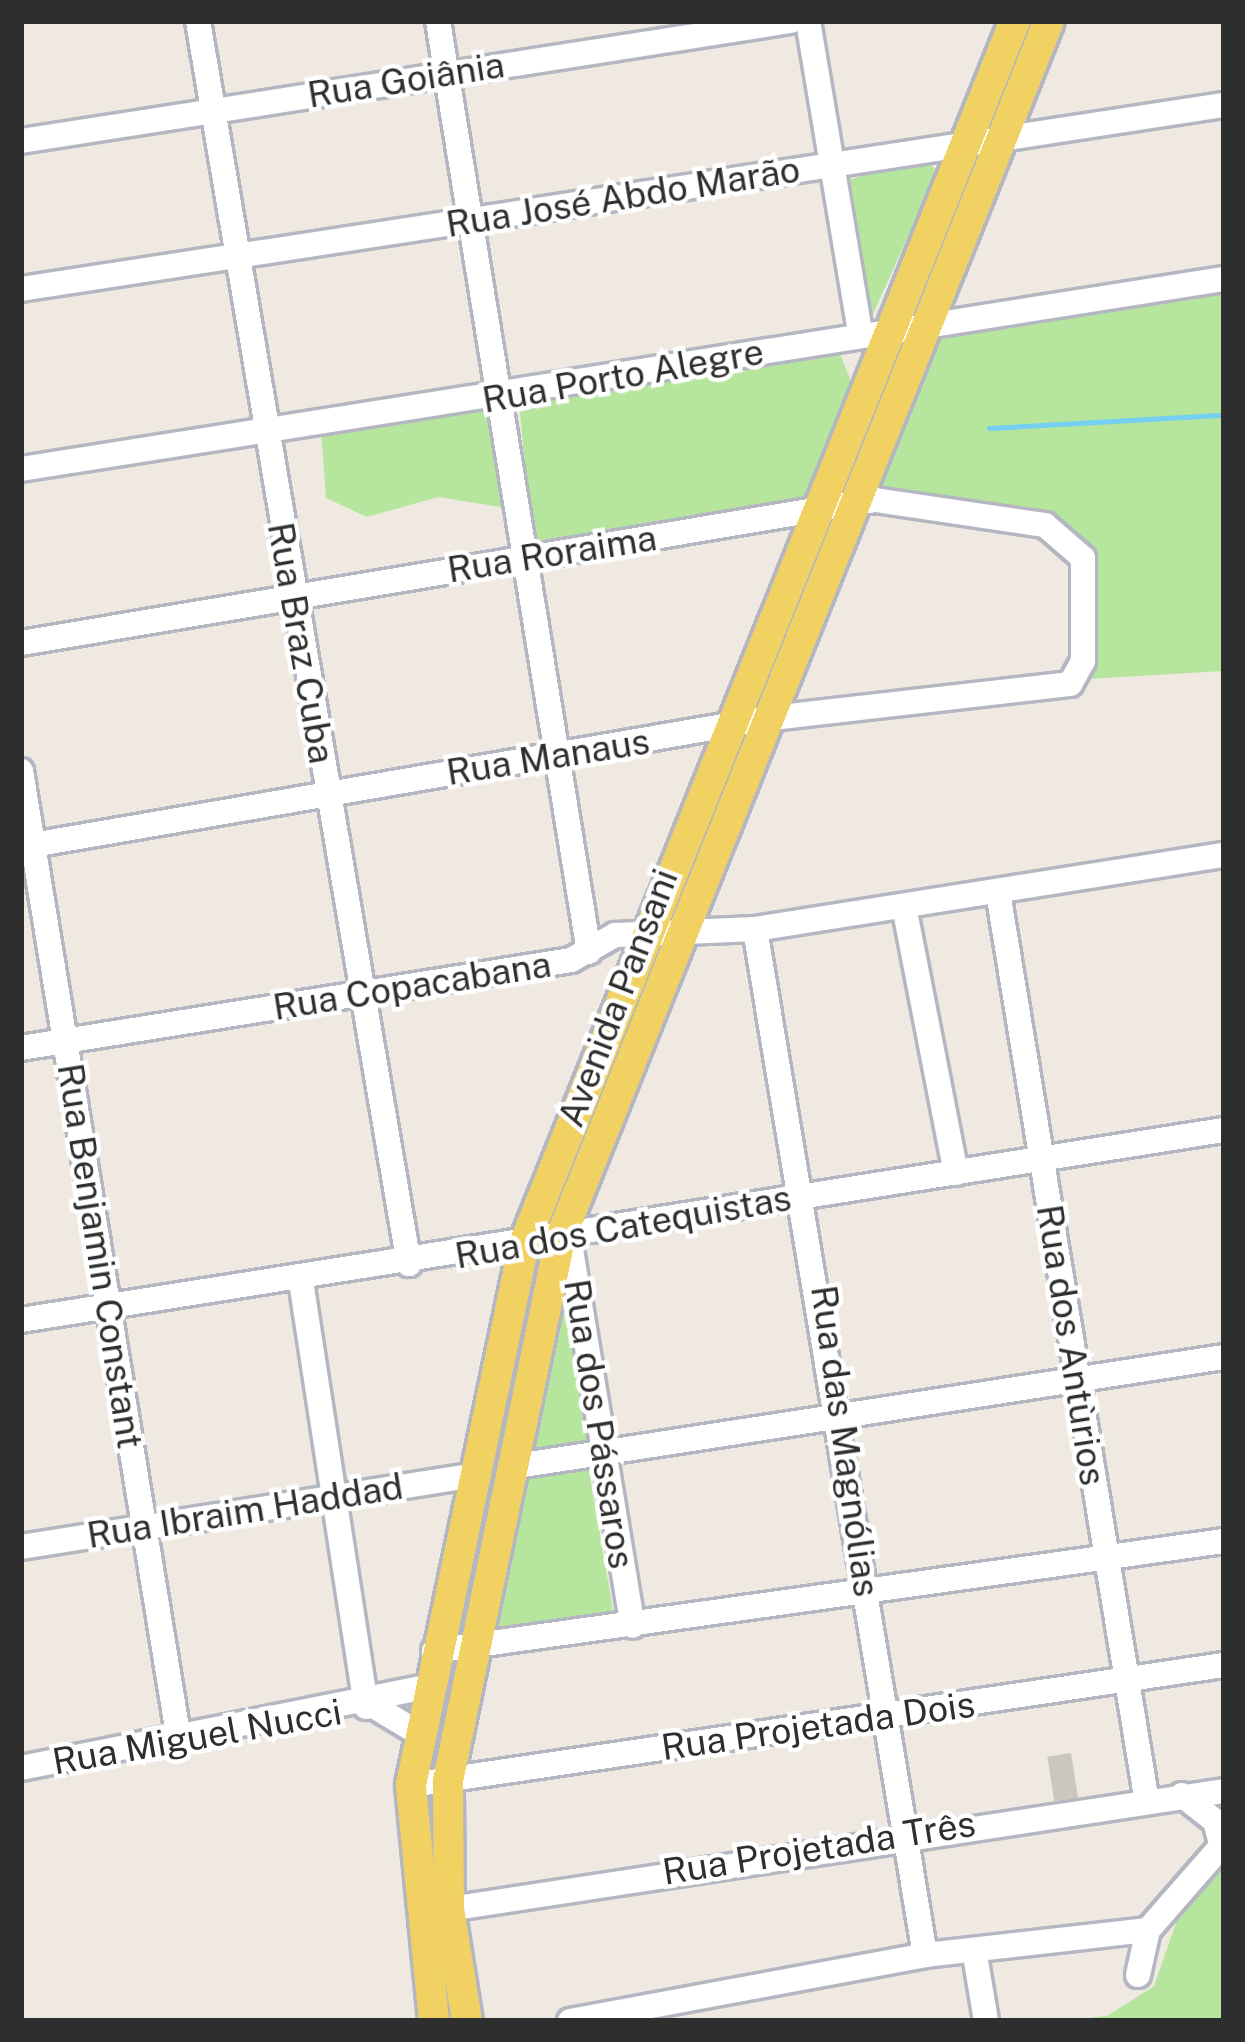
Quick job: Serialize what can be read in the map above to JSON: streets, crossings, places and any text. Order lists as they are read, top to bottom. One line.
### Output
{"streets":{"main road":["Avenida Pansani"],"street":["Rua Goiânia","Rua José Abdo Marão","Rua Porto Alegre","Rua Roraima","Rua Braz Cuba","Rua Manaus","Rua Copacabana","Rua dos Catequistas","Rua Benjamin Constant","Rua dos Antùrios","Rua dos Pássaros","Rua das Magnólias","Rua Ibraim Haddad","Rua Projetada Dois","Rua Miguel Nucci","Rua Projetada Três"]},"crossings":[["Rua Goiânia","Rua Braz Cuba"],["Rua José Abdo Marão","Rua Braz Cuba"],["Rua José Abdo Marão","Avenida Pansani"],["Rua Porto Alegre","Rua Braz Cuba"],["Rua Porto Alegre","Avenida Pansani"],["Rua Roraima","Rua Braz Cuba"],["Rua Roraima","Rua Manaus"],["Rua Roraima","Avenida Pansani"],["Rua Braz Cuba","Rua Manaus"],["Rua Braz Cuba","Rua Copacabana"],["Rua Braz Cuba","Rua dos Catequistas"],["Rua Manaus","Avenida Pansani"],["Rua Manaus","Rua Benjamin Constant"],["Rua Copacabana","Avenida Pansani"],["Rua Copacabana","Rua Benjamin Constant"],["Rua Copacabana","Rua dos Antùrios"],["Rua Copacabana","Rua das Magnólias"],["Avenida Pansani","Rua dos Catequistas"],["Avenida Pansani","Rua dos Pássaros"],["Avenida Pansani","Rua Ibraim Haddad"],["Avenida Pansani","Rua Projetada Dois"],["Avenida Pansani","Rua Miguel Nucci"],["Avenida Pansani","Rua Projetada Três"],["Rua dos Catequistas","Rua Benjamin Constant"],["Rua dos Catequistas","Rua dos Antùrios"],["Rua dos Catequistas","Rua dos Pássaros"],["Rua dos Catequistas","Rua das Magnólias"],["Rua Benjamin Constant","Rua Ibraim Haddad"],["Rua Benjamin Constant","Rua Miguel Nucci"],["Rua dos Antùrios","Rua Projetada Dois"],["Rua dos Antùrios","Rua Projetada Três"],["Rua das Magnólias","Rua Projetada Dois"],["Rua das Magnólias","Rua Projetada Três"]]}
